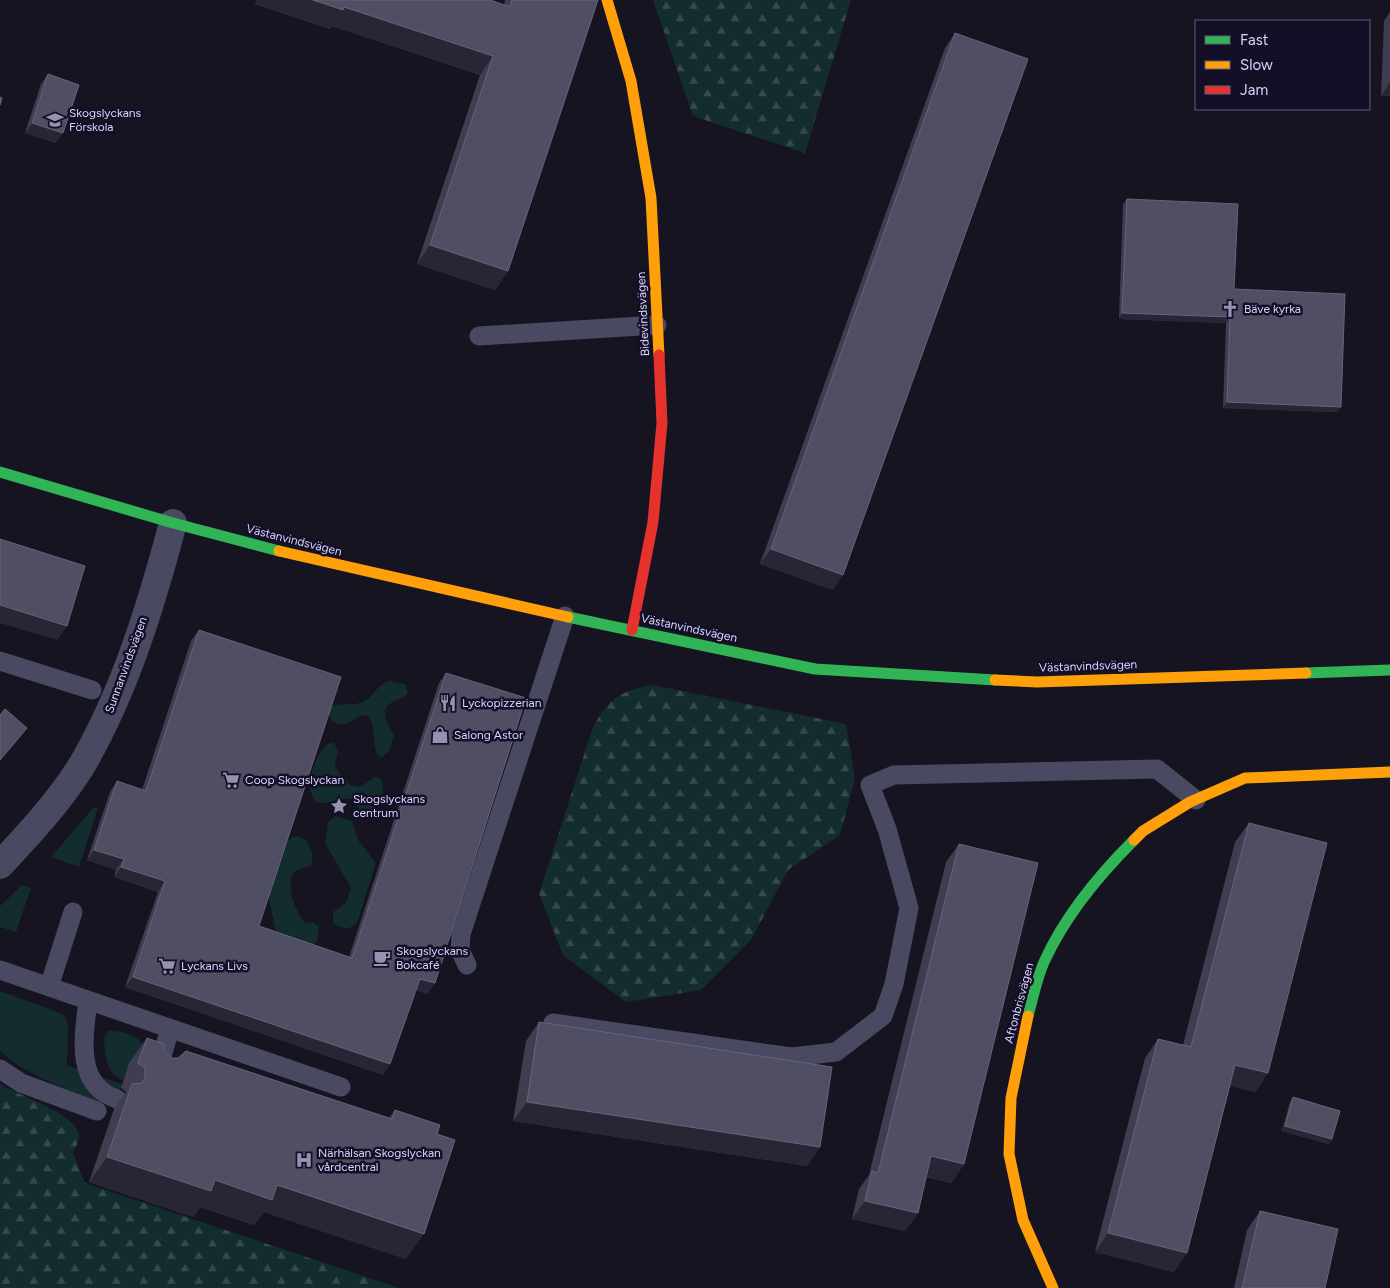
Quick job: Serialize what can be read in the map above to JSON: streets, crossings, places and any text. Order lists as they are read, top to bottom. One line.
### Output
{"streets":{"street":["Bidevindsvägen","Västanvindsvägen","Sunnanvindsvägen","Aftonbrisvägen"]},"crossings":[["Bidevindsvägen","Västanvindsvägen"],["Västanvindsvägen","Sunnanvindsvägen"]],"places":{"school or university":["Skogslyckans Förskola"],"church":["Bäve kyrka"],"restaurant":["Lyckopizzerian"],"shop":["Salong Astor"],"supermarket":["Coop Skogslyckan","Lyckans Livs"],"place":["Skogslyckans centrum"],"cafe":["Skogslyckans Bokcafé"],"hospital":["Närhälsan Skogslyckan vårdcentral"]},"legend":["Fast","Slow","Jam"]}
